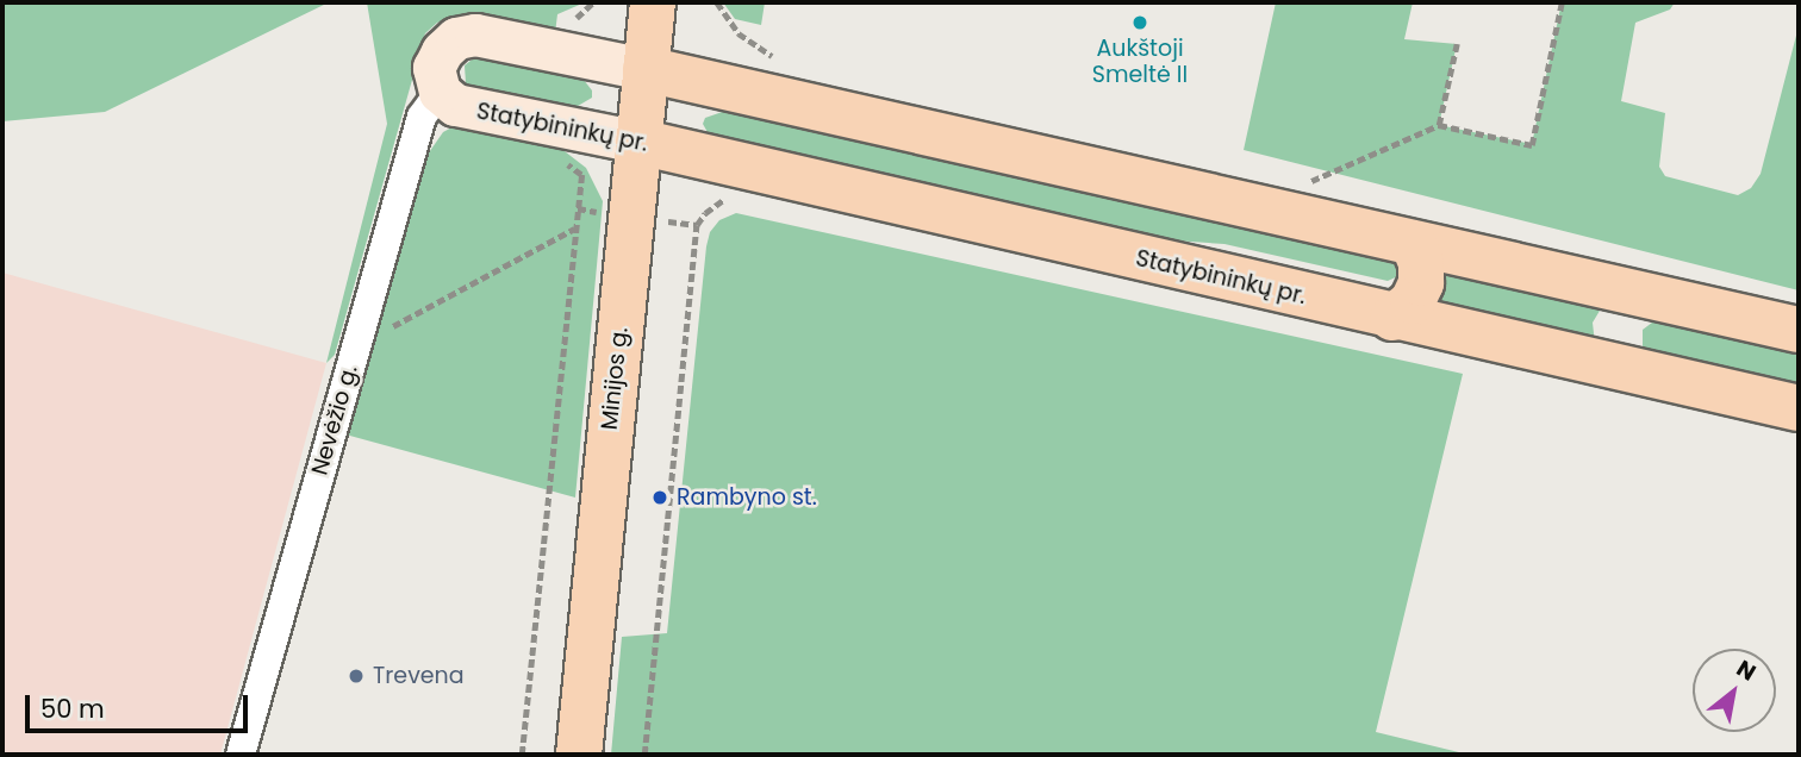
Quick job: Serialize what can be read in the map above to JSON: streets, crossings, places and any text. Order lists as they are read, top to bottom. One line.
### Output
{"streets":{"main road":["Statybininkų pr.","Minijos g."],"street":["Nevėžio g."]},"crossings":[["Statybininkų pr.","Minijos g."],["Statybininkų pr.","Nevėžio g."]],"places":["Aukštoji Smeltė II","Rambyno st.","Trevena"],"scale_bar":"50 m","north":"top right"}
